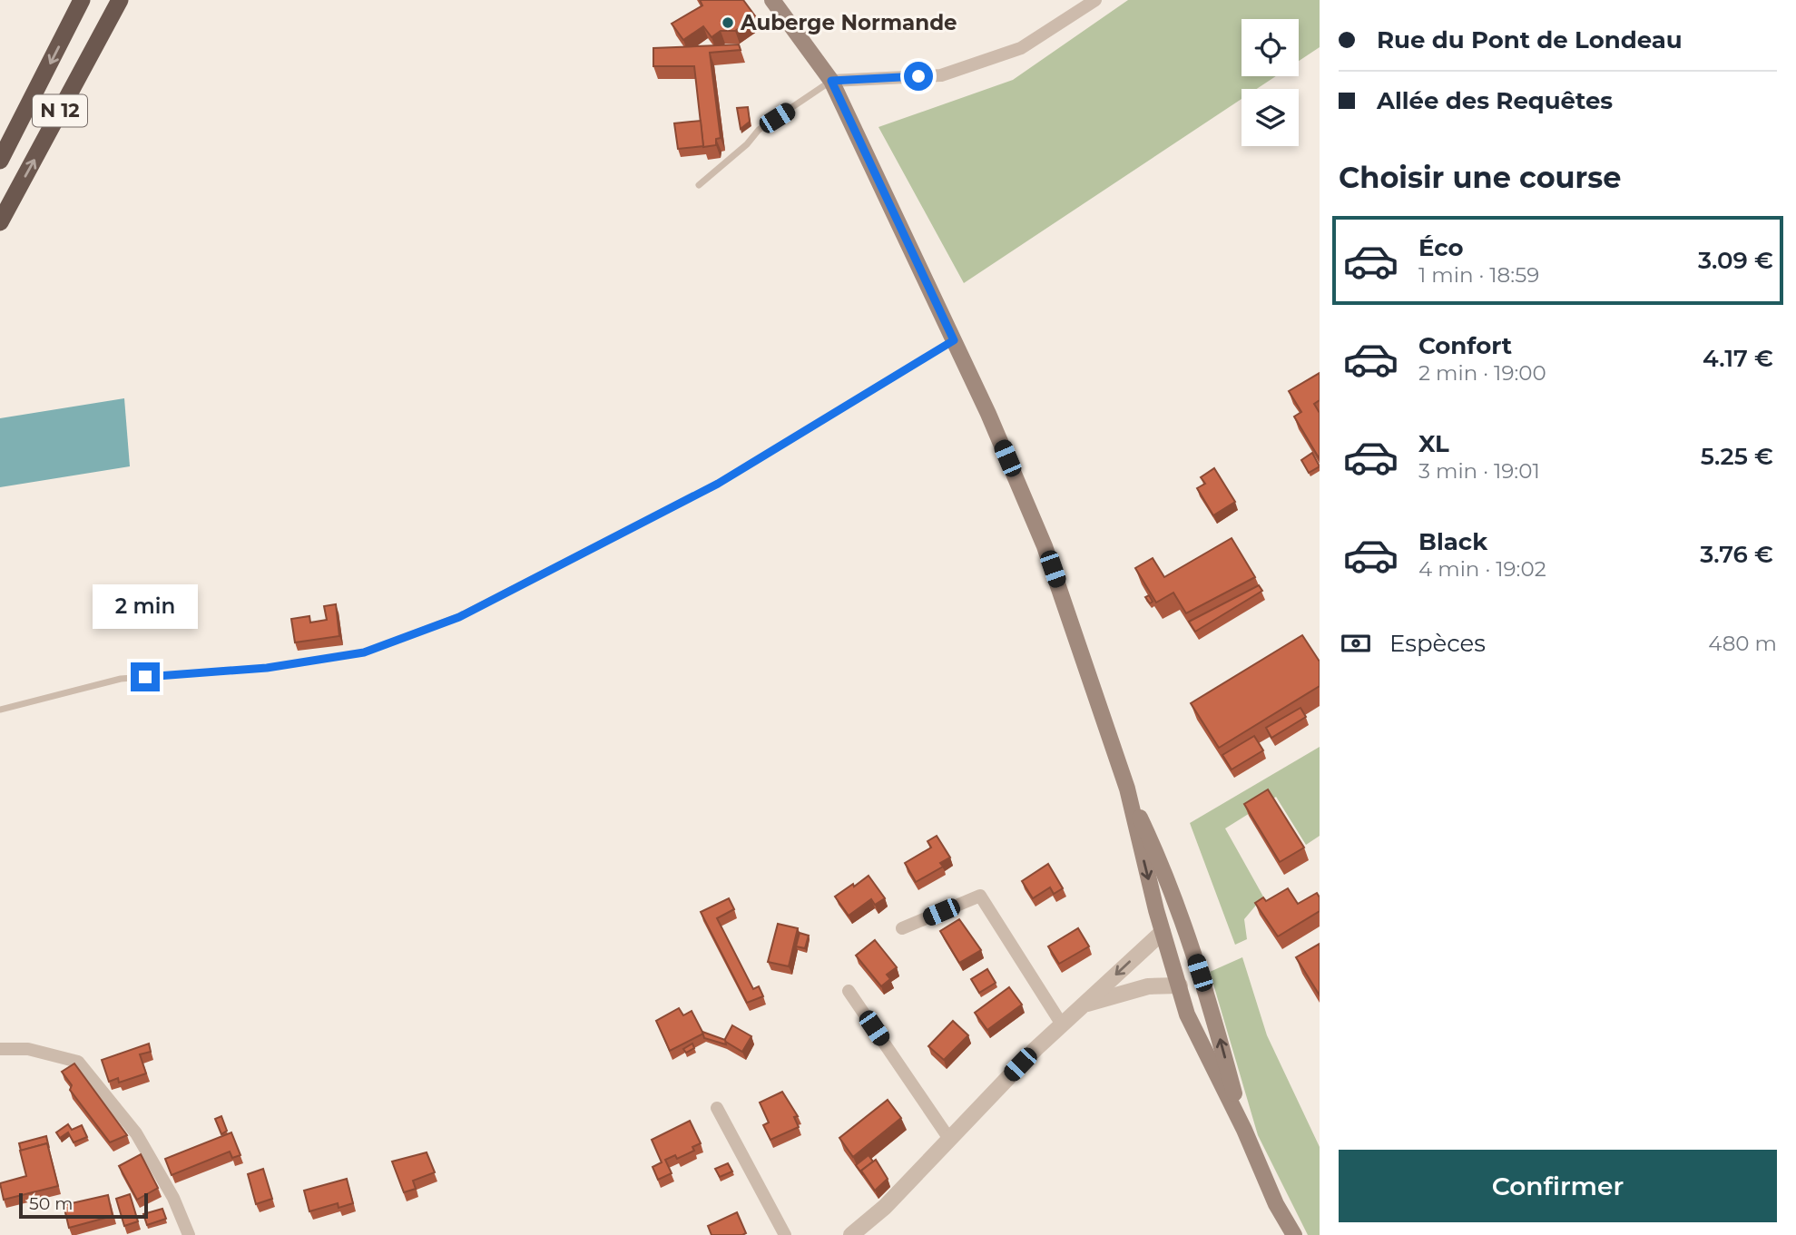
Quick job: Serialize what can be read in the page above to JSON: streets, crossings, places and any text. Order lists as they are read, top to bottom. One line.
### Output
{"streets":{"highway":["N 12"]},"places":["Auberge Normande"],"scale_bar":"50 m","page":{"banner":["Rue du Pont de Londeau","Allée des Requêtes"],"heading":"Choisir une course","list":[{"name":"Éco","note":"1 min · 18:59","value":"3.09 €"},{"name":"Confort","note":"2 min · 19:00","value":"4.17 €"},{"name":"XL","note":"3 min · 19:01","value":"5.25 €"},{"name":"Black","note":"4 min · 19:02","value":"3.76 €"}],"bubble":"2 min","pay":["Espèces","480 m"],"buttons":"Confirmer","scale":"50 m"}}
